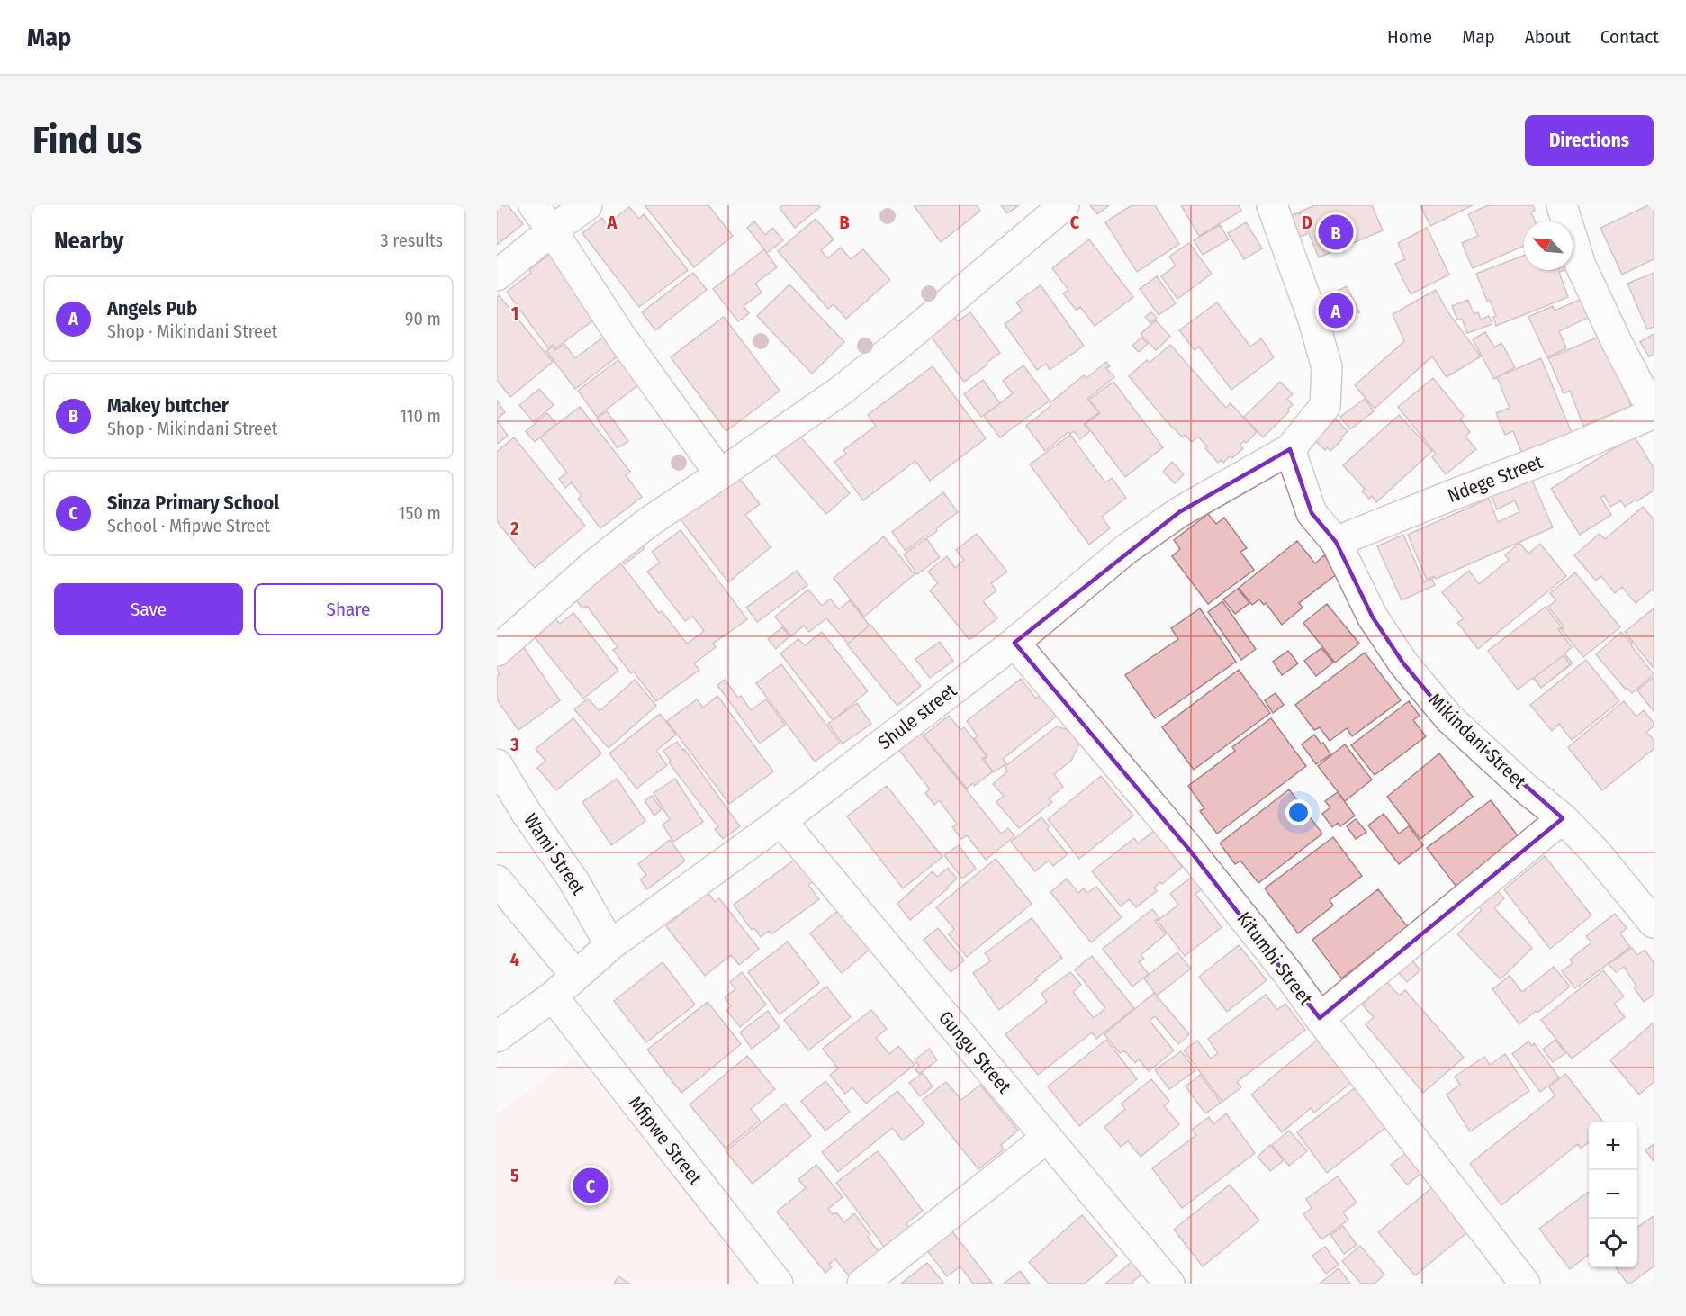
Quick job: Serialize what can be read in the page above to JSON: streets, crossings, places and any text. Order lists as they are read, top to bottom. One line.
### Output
{"streets":{"street":["Ndege Street","Shule street","Mikindani Street","Wami Street","Kitumbi Street","Gungu Street","Mfipwe Street"]},"crossings":[["Ndege Street","Mikindani Street"],["Shule street","Mikindani Street"],["Shule street","Wami Street"],["Shule street","Kitumbi Street"],["Shule street","Gungu Street"],["Shule street","Mfipwe Street"]],"north":"top left","page":{"header":"Map","nav":["Home","Map","About","Contact"],"buttons":["Directions",["Save","Share"]],"title":"Find us","heading":["Nearby","3 results"],"pins":["B","A","C"],"list":[{"mark":"A","name":"Angels Pub","note":"Shop · Mikindani Street","value":"90 m"},{"mark":"B","name":"Makey butcher","note":"Shop · Mikindani Street","value":"110 m"},{"mark":"C","name":"Sinza Primary School","note":"School · Mfipwe Street","value":"150 m"}],"map_buttons":["+","−"]},"grid":{"columns":["A","B","C","D"],"rows":["1","2","3","4","5"]}}
